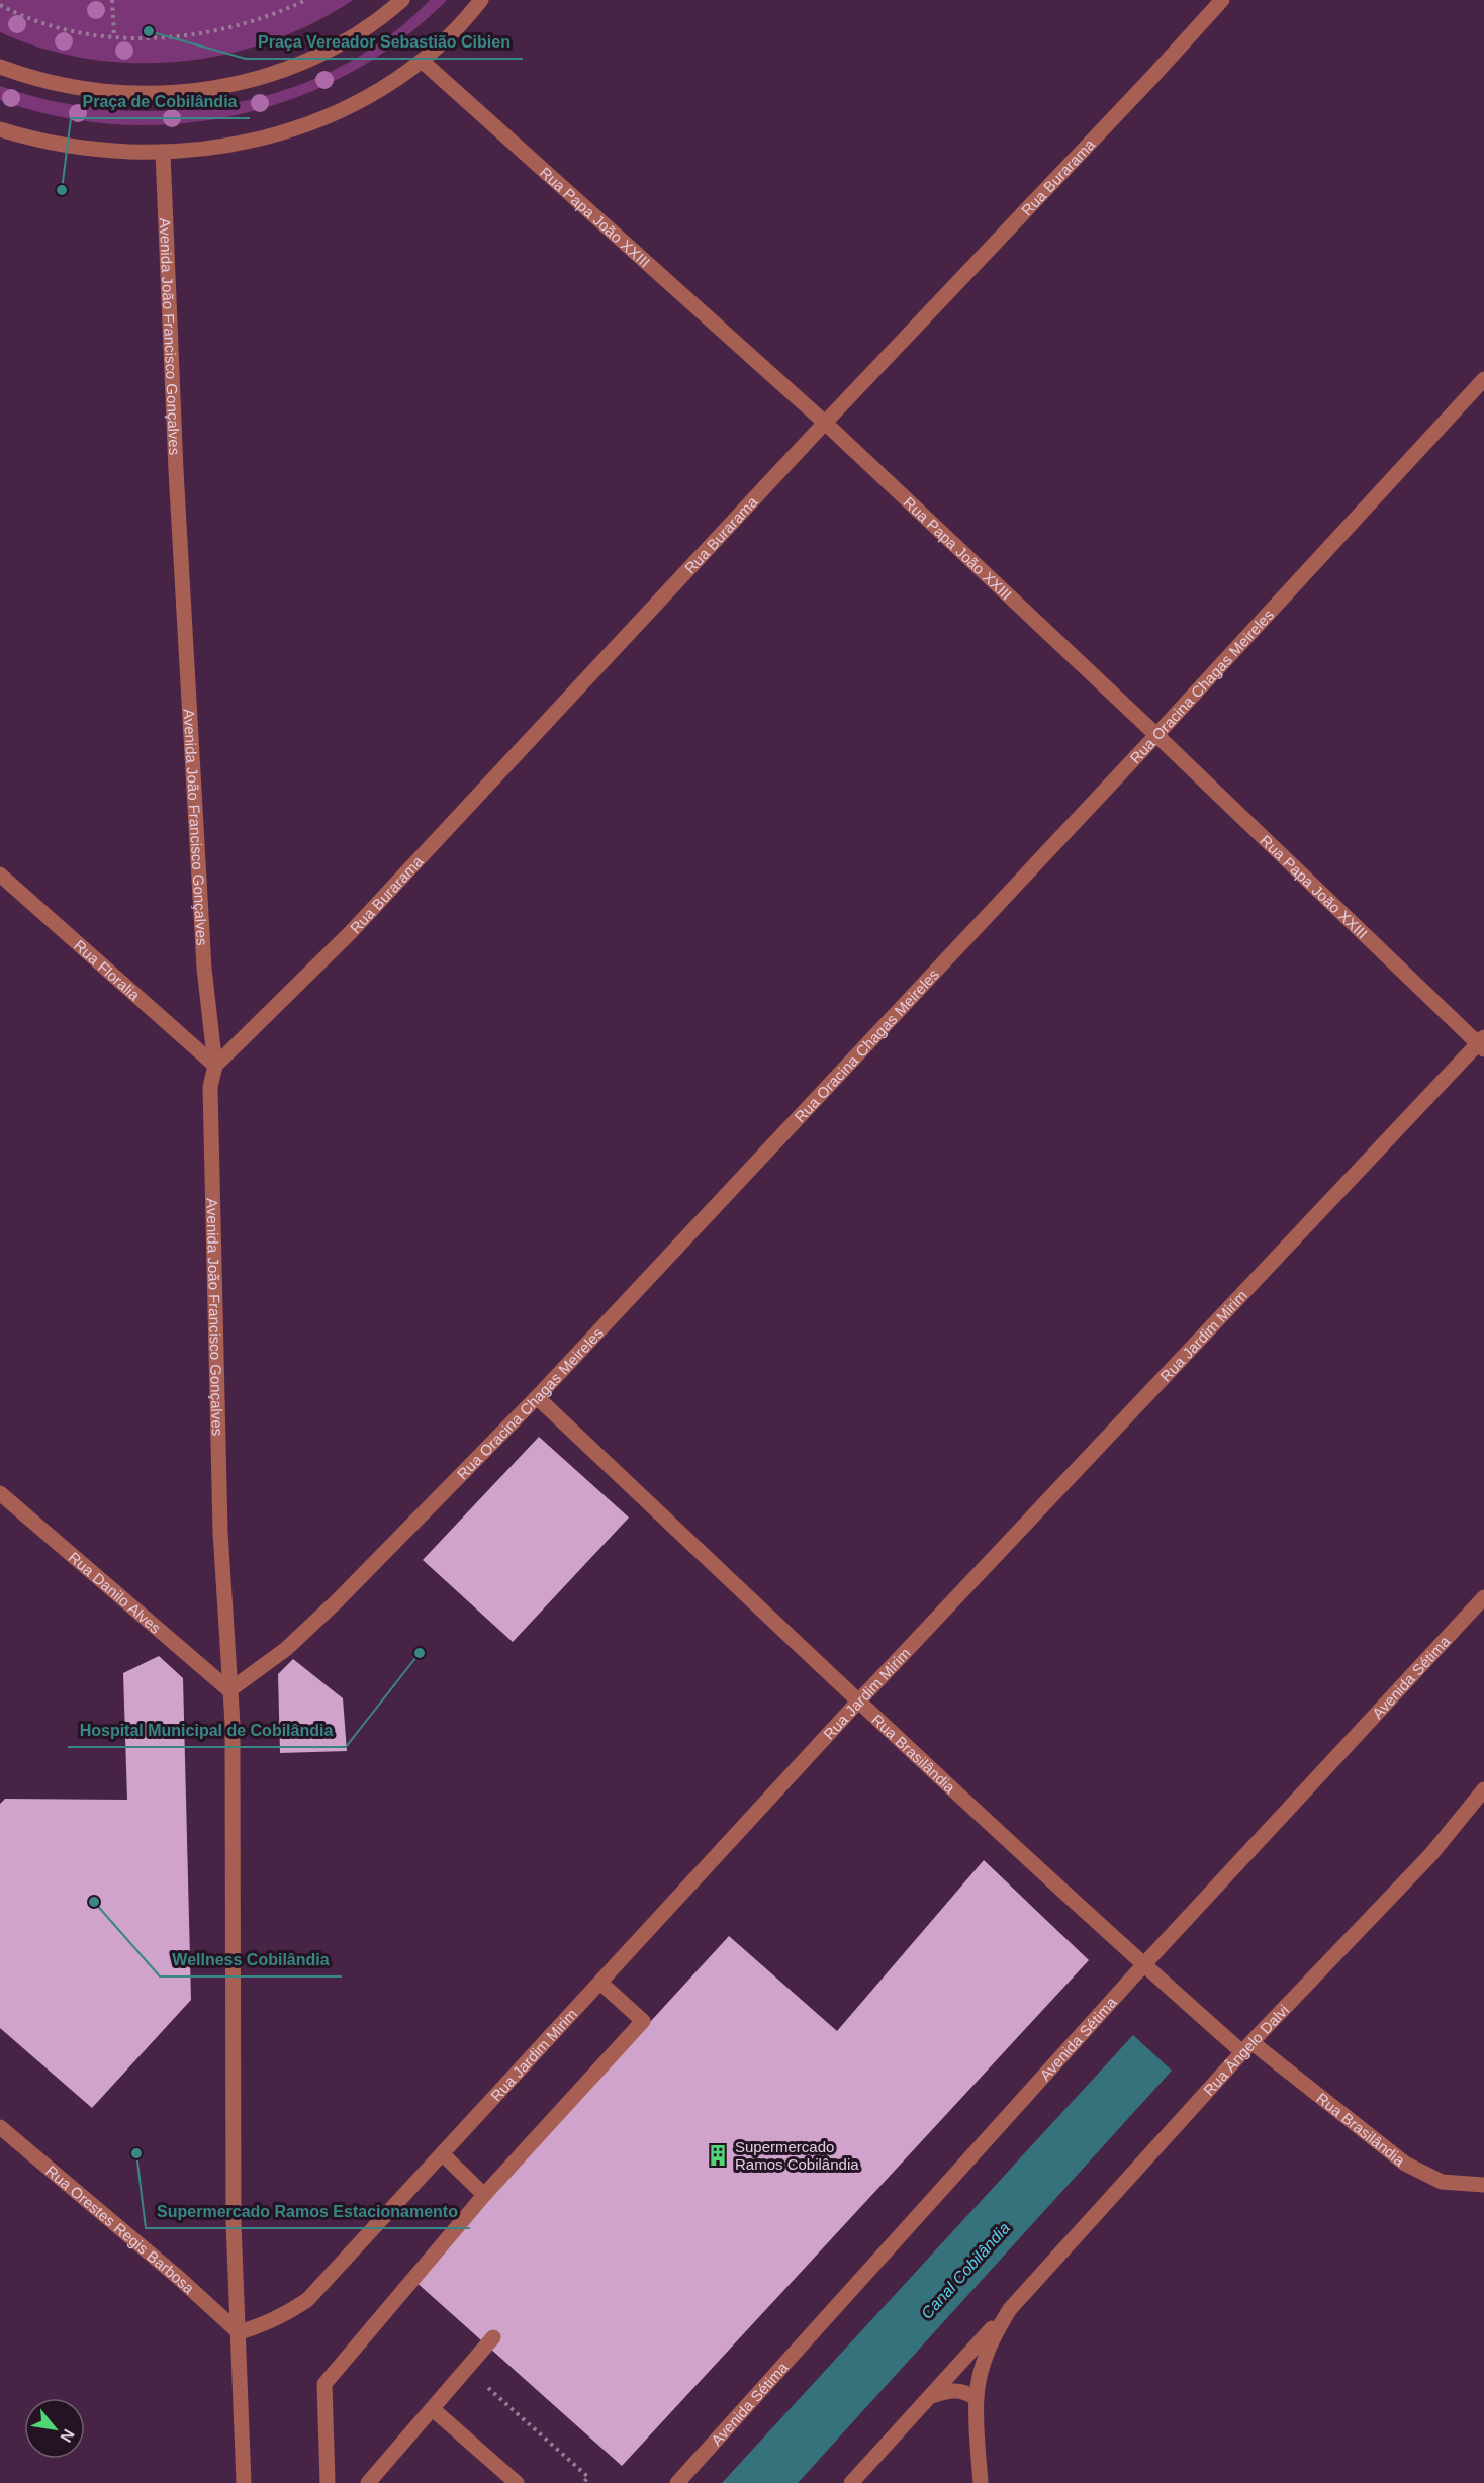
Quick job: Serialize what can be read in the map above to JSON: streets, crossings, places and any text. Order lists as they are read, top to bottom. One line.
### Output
{"streets":{"street":["Rua Burarama","Rua Papa João XXIII","Avenida João Francisco Gonçalves","Rua Oracina Chagas Meireles","Rua Floralia","Rua Jardim Mirim","Rua Danilo Alves","Avenida Sétima","Rua Brasilândia","Rua Ângelo Dalvi","Rua Orestes Regis Barbosa"]},"crossings":[["Rua Burarama","Rua Papa João XXIII"],["Rua Burarama","Avenida João Francisco Gonçalves"],["Rua Burarama","Rua Floralia"],["Rua Papa João XXIII","Rua Oracina Chagas Meireles"],["Rua Papa João XXIII","Rua Jardim Mirim"],["Avenida João Francisco Gonçalves","Rua Oracina Chagas Meireles"],["Avenida João Francisco Gonçalves","Rua Floralia"],["Avenida João Francisco Gonçalves","Rua Jardim Mirim"],["Avenida João Francisco Gonçalves","Rua Danilo Alves"],["Avenida João Francisco Gonçalves","Rua Orestes Regis Barbosa"],["Rua Oracina Chagas Meireles","Rua Danilo Alves"],["Rua Oracina Chagas Meireles","Rua Brasilândia"],["Rua Jardim Mirim","Rua Brasilândia"],["Rua Jardim Mirim","Rua Orestes Regis Barbosa"],["Avenida Sétima","Rua Brasilândia"],["Rua Brasilândia","Rua Ângelo Dalvi"]],"water":["Canal Cobilândia"],"places":{"other":["Praça Vereador Sebastião Cibien","Praça de Cobilândia","Hospital Municipal de Cobilândia","Wellness Cobilândia","Supermercado Ramos Estacionamento"],"building":["Supermercado Ramos Cobilândia"]},"north":"bottom right"}
